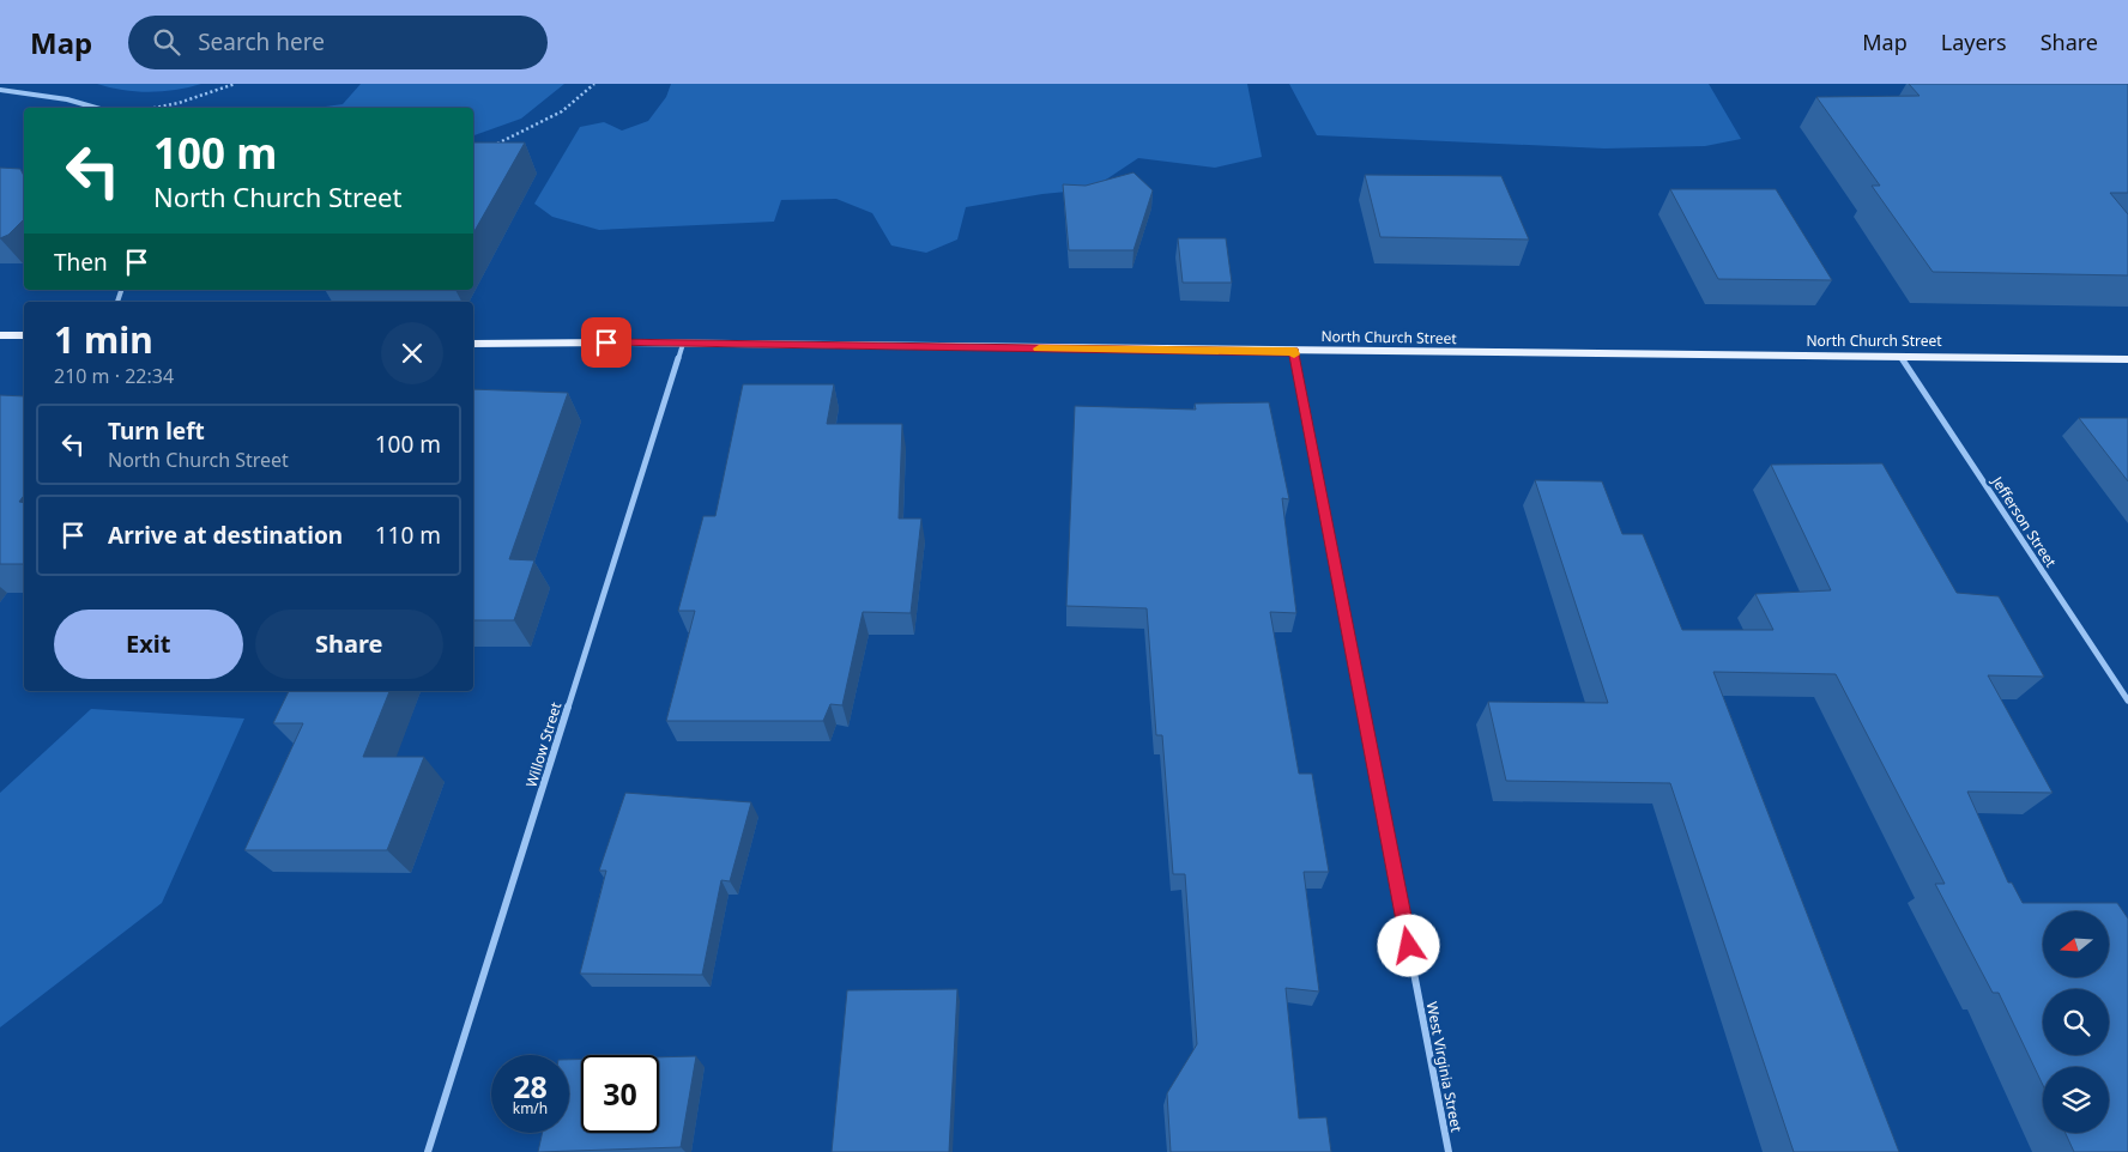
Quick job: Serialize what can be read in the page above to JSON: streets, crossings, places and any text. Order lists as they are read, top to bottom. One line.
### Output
{"streets":{"main road":["North Church Street"],"street":["Jefferson Street","Willow Street","West Virginia Street"]},"crossings":[["North Church Street","Jefferson Street"],["North Church Street","Willow Street"],["North Church Street","West Virginia Street"]],"north":"left","page":{"header":"Map","search":"Search here","nav":["Map","Layers","Share"],"turn":["100 m","North Church Street"],"then":"Then","heading":["1 min","210 m · 22:34"],"list":[{"name":"Turn left","note":"North Church Street","value":"100 m"},{"name":"Arrive at destination","value":"110 m"}],"buttons":["Exit","Share"],"speed":"28 km/h","limit":"30"}}
